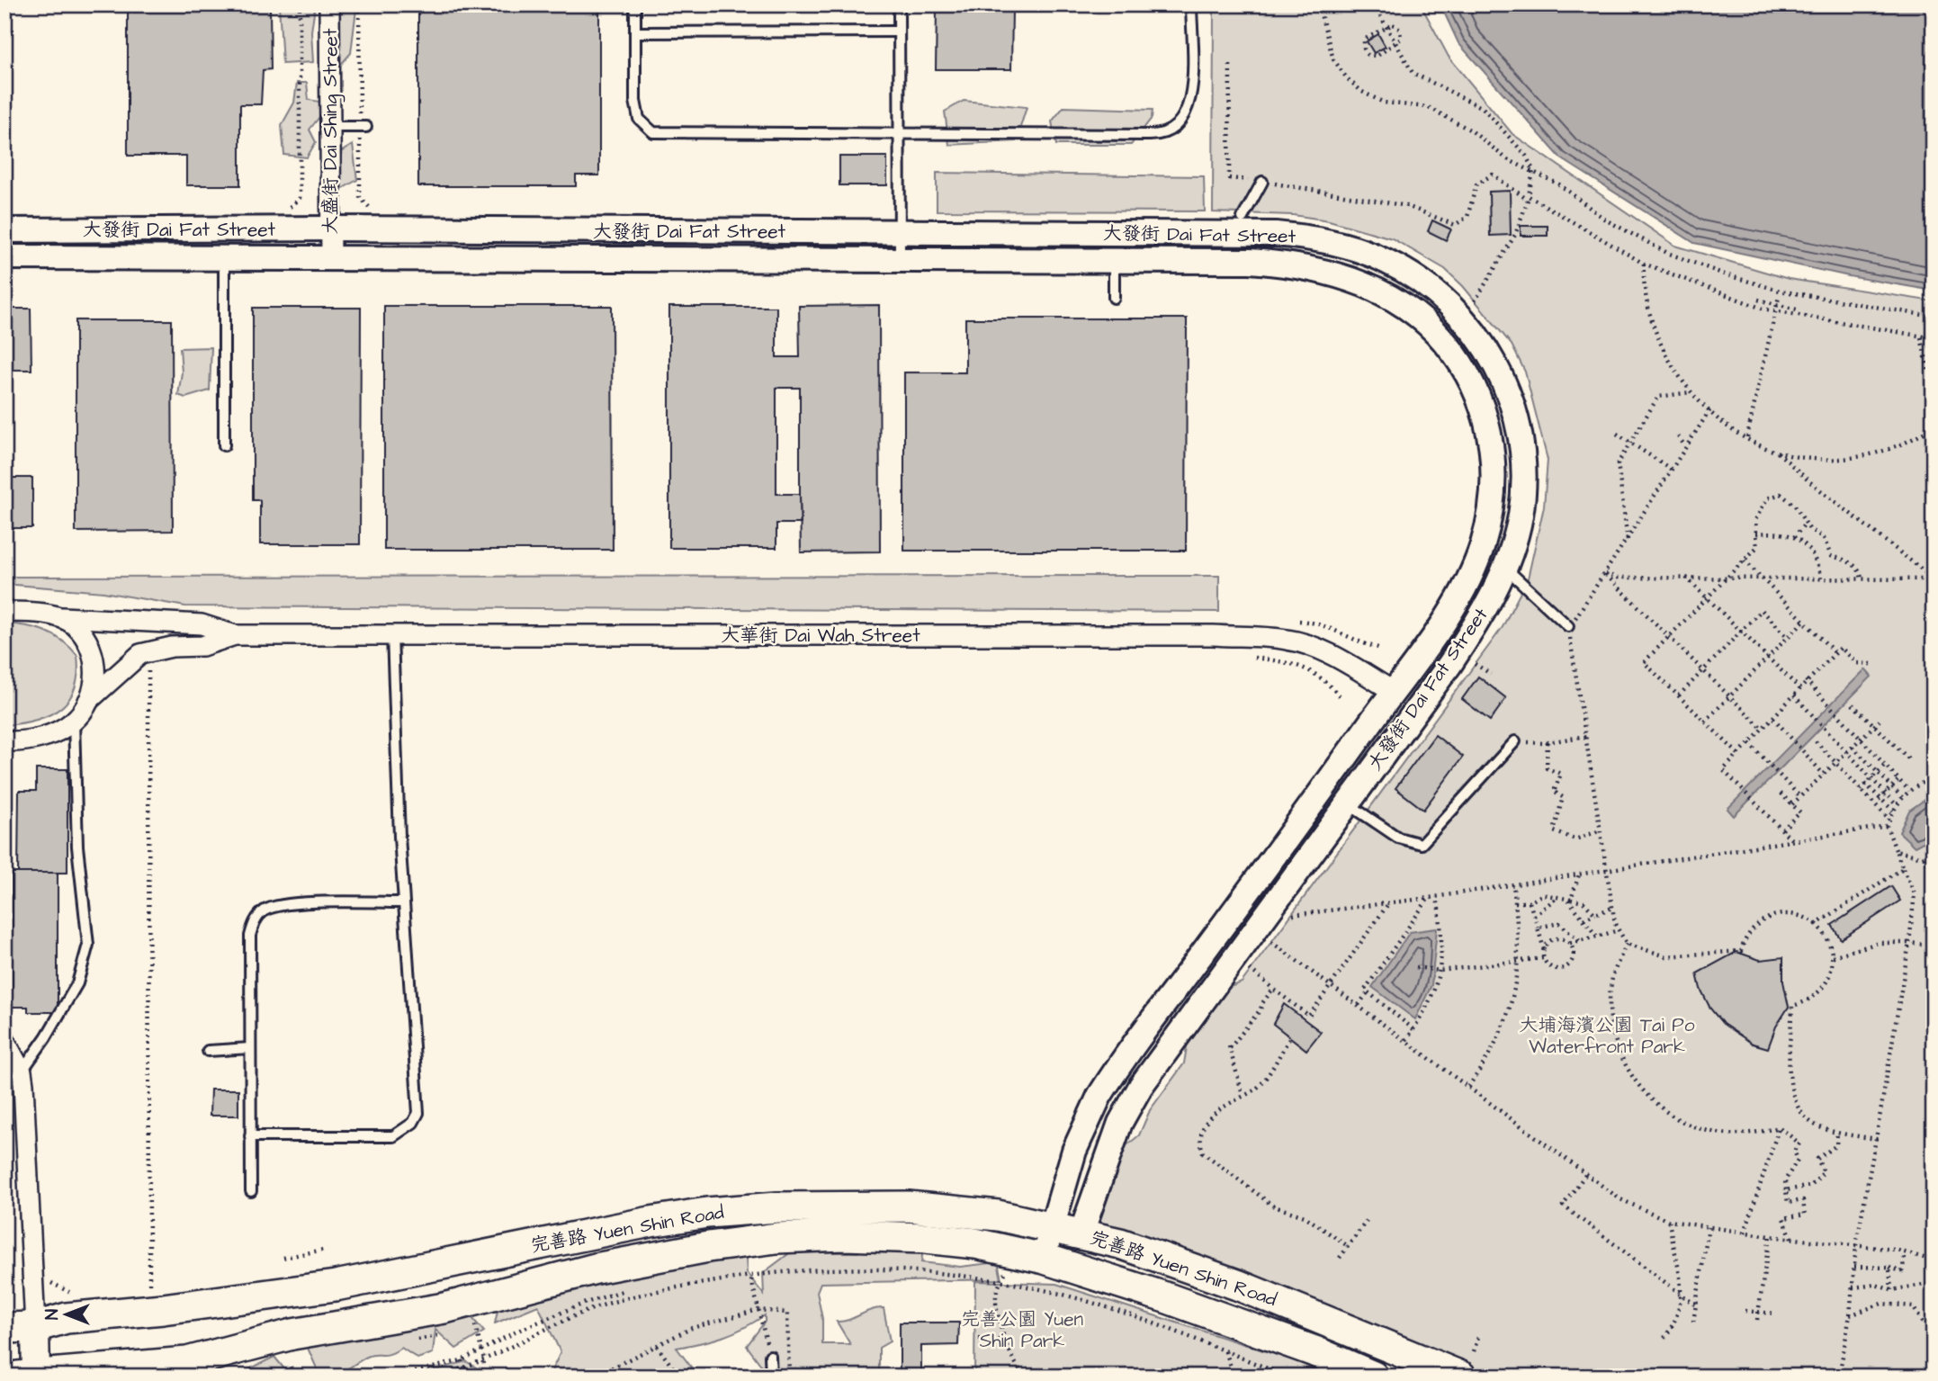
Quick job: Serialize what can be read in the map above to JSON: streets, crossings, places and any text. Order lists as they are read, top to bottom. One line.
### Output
{"streets":{"main road":["完善路 Yuen Shin Road"],"street":["大盛街 Dai Shing Street","大發街 Dai Fat Street","大華街 Dai Wah Street"]},"crossings":[["大盛街 Dai Shing Street","大發街 Dai Fat Street"],["大發街 Dai Fat Street","大華街 Dai Wah Street"],["大發街 Dai Fat Street","完善路 Yuen Shin Road"]],"parks":["大埔海濱公園 Tai Po Waterfront Park","完善公園 Yuen Shin Park"],"north":"left"}
